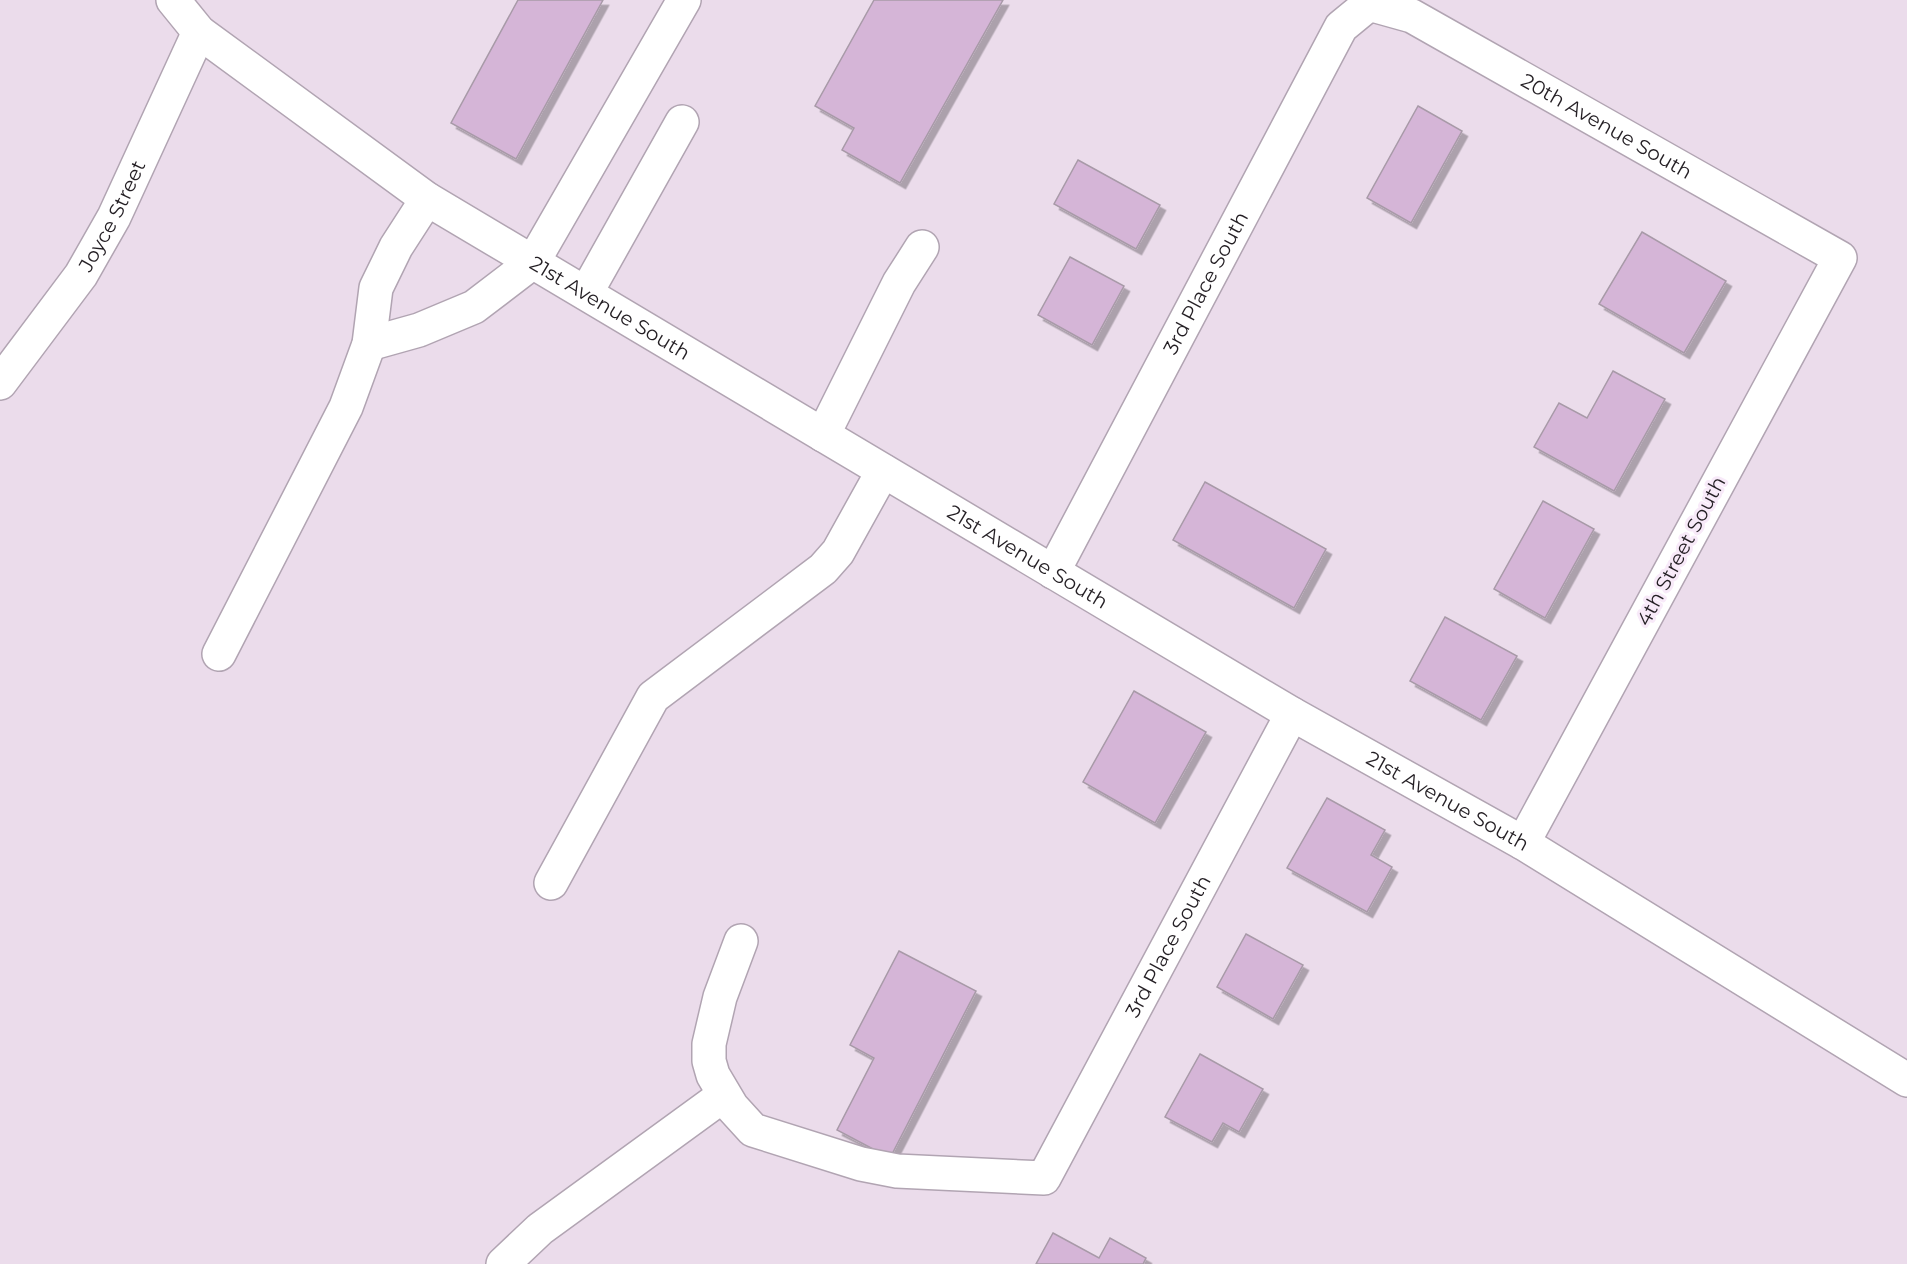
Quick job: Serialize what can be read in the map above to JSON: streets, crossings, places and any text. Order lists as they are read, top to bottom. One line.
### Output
{"streets":{"street":["20th Avenue South","Joyce Street","3rd Place South","21st Avenue South","4th Street South"]},"crossings":[["20th Avenue South","3rd Place South"],["20th Avenue South","4th Street South"],["Joyce Street","21st Avenue South"],["3rd Place South","21st Avenue South"],["21st Avenue South","4th Street South"]]}
